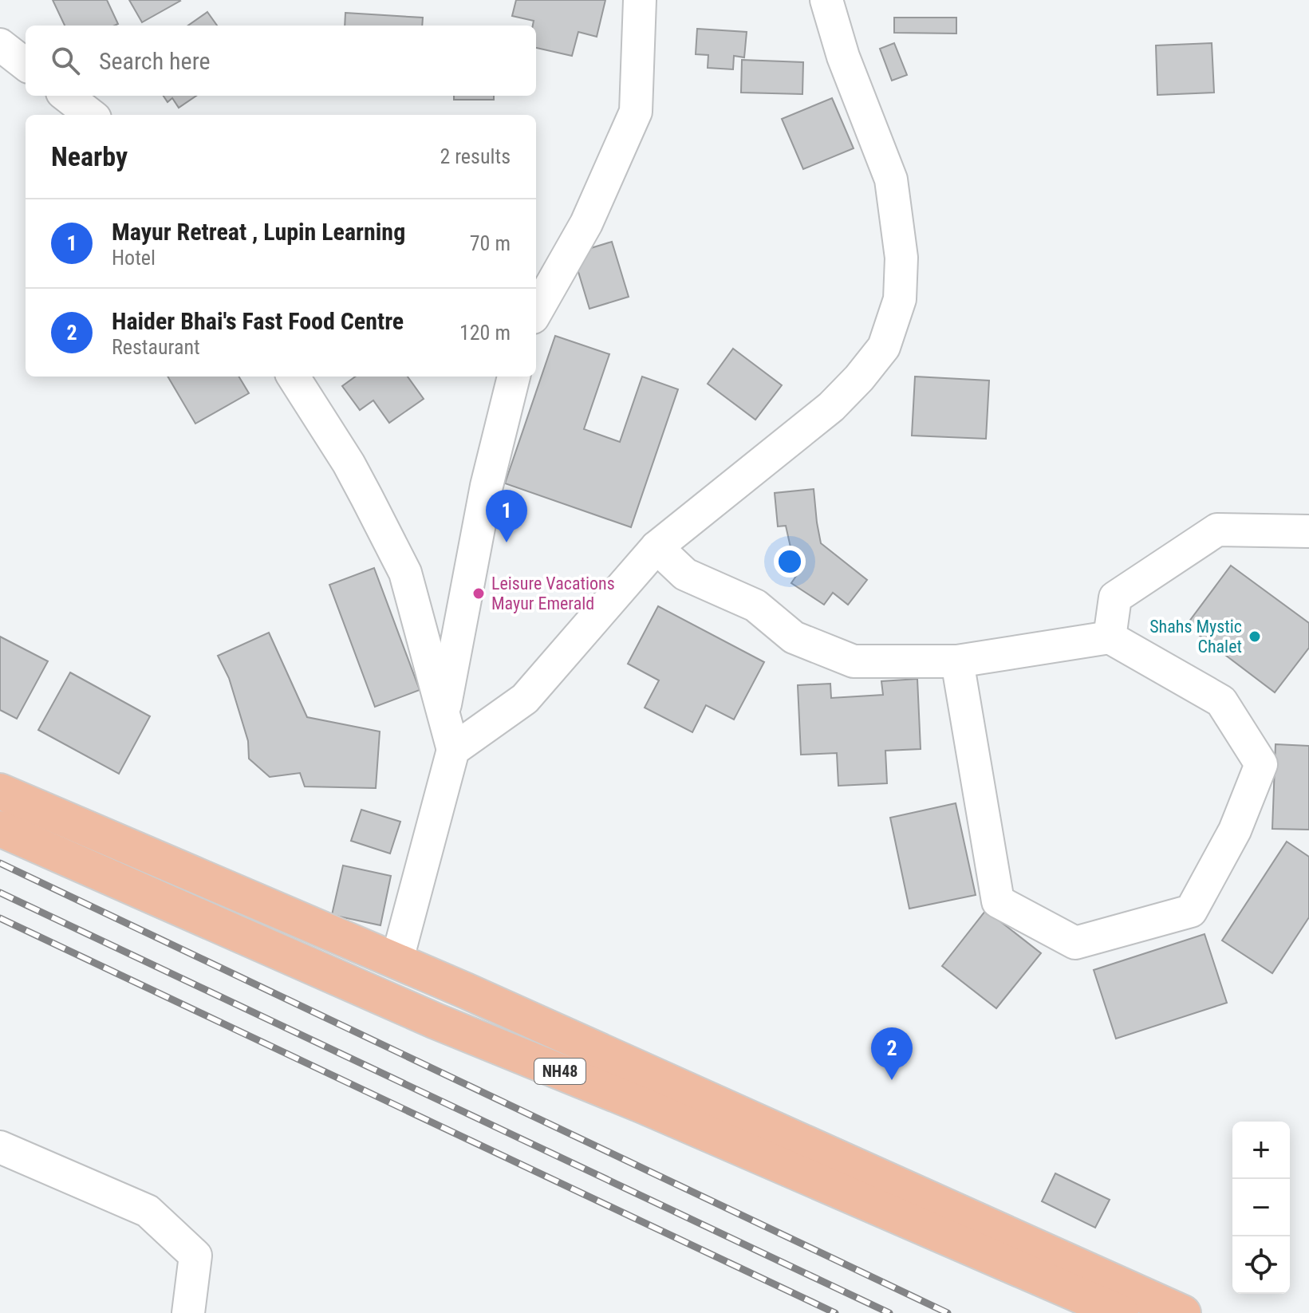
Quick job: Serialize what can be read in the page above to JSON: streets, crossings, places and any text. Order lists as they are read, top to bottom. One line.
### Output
{"streets":{"highway":["NH48"]},"places":["Leisure Vacations Mayur Emerald","Shahs Mystic Chalet"],"page":{"search":"Search here","heading":["Nearby","2 results"],"list":[{"mark":"1","name":"Mayur Retreat , Lupin Learning","note":"Hotel","value":"70 m"},{"mark":"2","name":"Haider Bhai's Fast Food Centre","note":"Restaurant","value":"120 m"}],"pins":["1","2"],"map_buttons":["+","−"]}}
